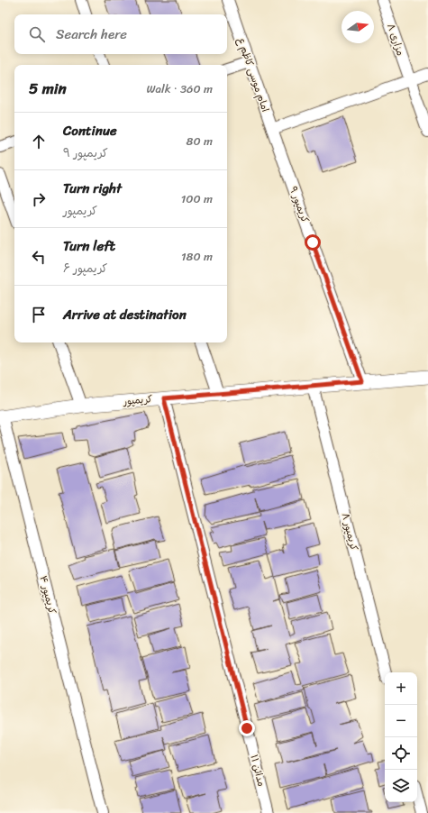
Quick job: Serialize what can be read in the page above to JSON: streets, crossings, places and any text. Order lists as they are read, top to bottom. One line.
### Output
{"streets":{"street":["مزاری ۸","امام موسی کاظم ع","کریمپور ۹","کریمپور","کریمپور ۸","کریمپور ۴","مدائن ۱۱"]},"crossings":[["امام موسی کاظم ع","کریمپور ۹"],["کریمپور ۹","کریمپور"],["کریمپور","کریمپور ۸"],["کریمپور","کریمپور ۴"],["کریمپور","مدائن ۱۱"]],"north":"right","page":{"search":"Search here","heading":["5 min","Walk · 360 m"],"list":[["Continue","کریمپور ۹","80 m"],["Turn right","کریمپور","100 m"],["Turn left","کریمپور ۶","180 m"],"Arrive at destination"],"map_buttons":["+","−"]}}
